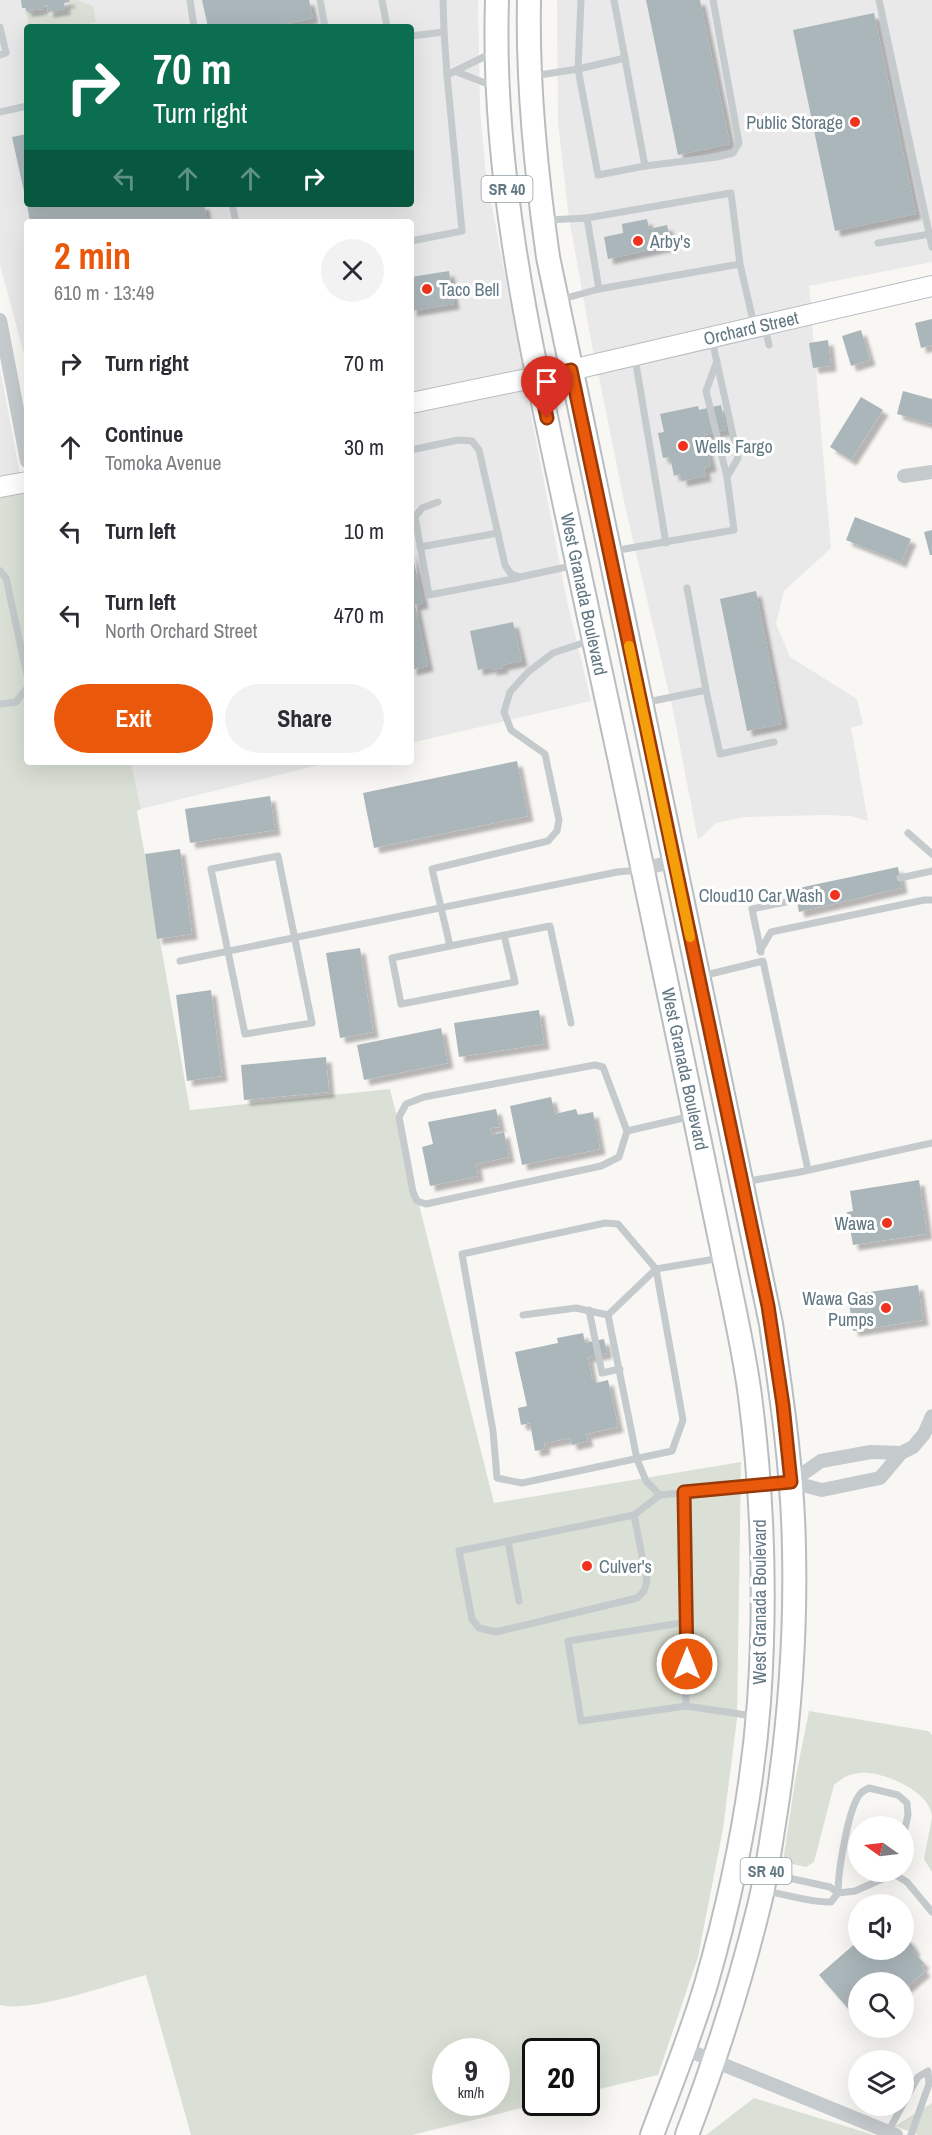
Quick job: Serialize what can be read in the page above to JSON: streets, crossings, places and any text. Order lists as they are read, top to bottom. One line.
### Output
{"streets":{"main road":["SR 40","West Granada Boulevard"],"street":["Orchard Street"]},"crossings":[["Orchard Street","West Granada Boulevard"]],"places":["Public Storage","Arby's","Taco Bell","Wells Fargo","Cloud10 Car Wash","Wawa","Wawa Gas Pumps","Culver's"],"north":"left","page":{"turn":["70 m","Turn right"],"heading":["2 min","610 m · 13:49"],"list":[{"name":"Turn right","value":"70 m"},{"name":"Continue","note":"Tomoka Avenue","value":"30 m"},{"name":"Turn left","value":"10 m"},{"name":"Turn left","note":"North Orchard Street","value":"470 m"}],"buttons":["Exit","Share"],"speed":"9 km/h","limit":"20"}}
